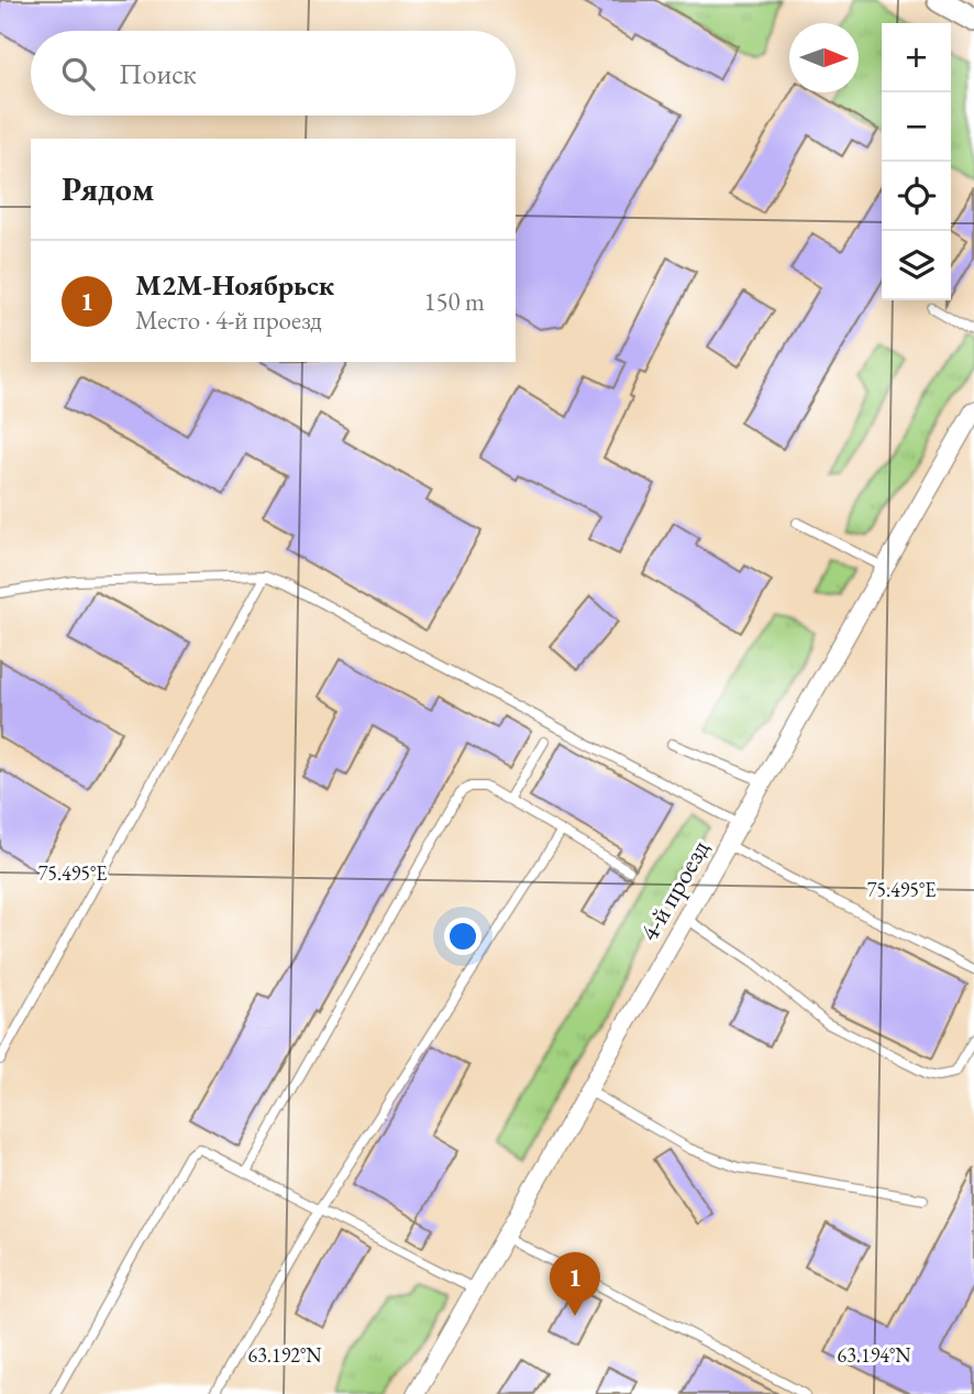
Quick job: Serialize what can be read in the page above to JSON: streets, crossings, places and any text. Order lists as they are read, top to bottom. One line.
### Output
{"streets":{"street":["4-й проезд"]},"north":"right","page":{"map_buttons":["+","−"],"search":"Поиск","heading":"Рядом","list":[{"mark":"1","name":"М2М-Ноябрьск","note":"Место · 4-й проезд","value":"150 m"}],"pins":"1"},"coordinates":["75.495°E","63.192°N","63.194°N"]}
